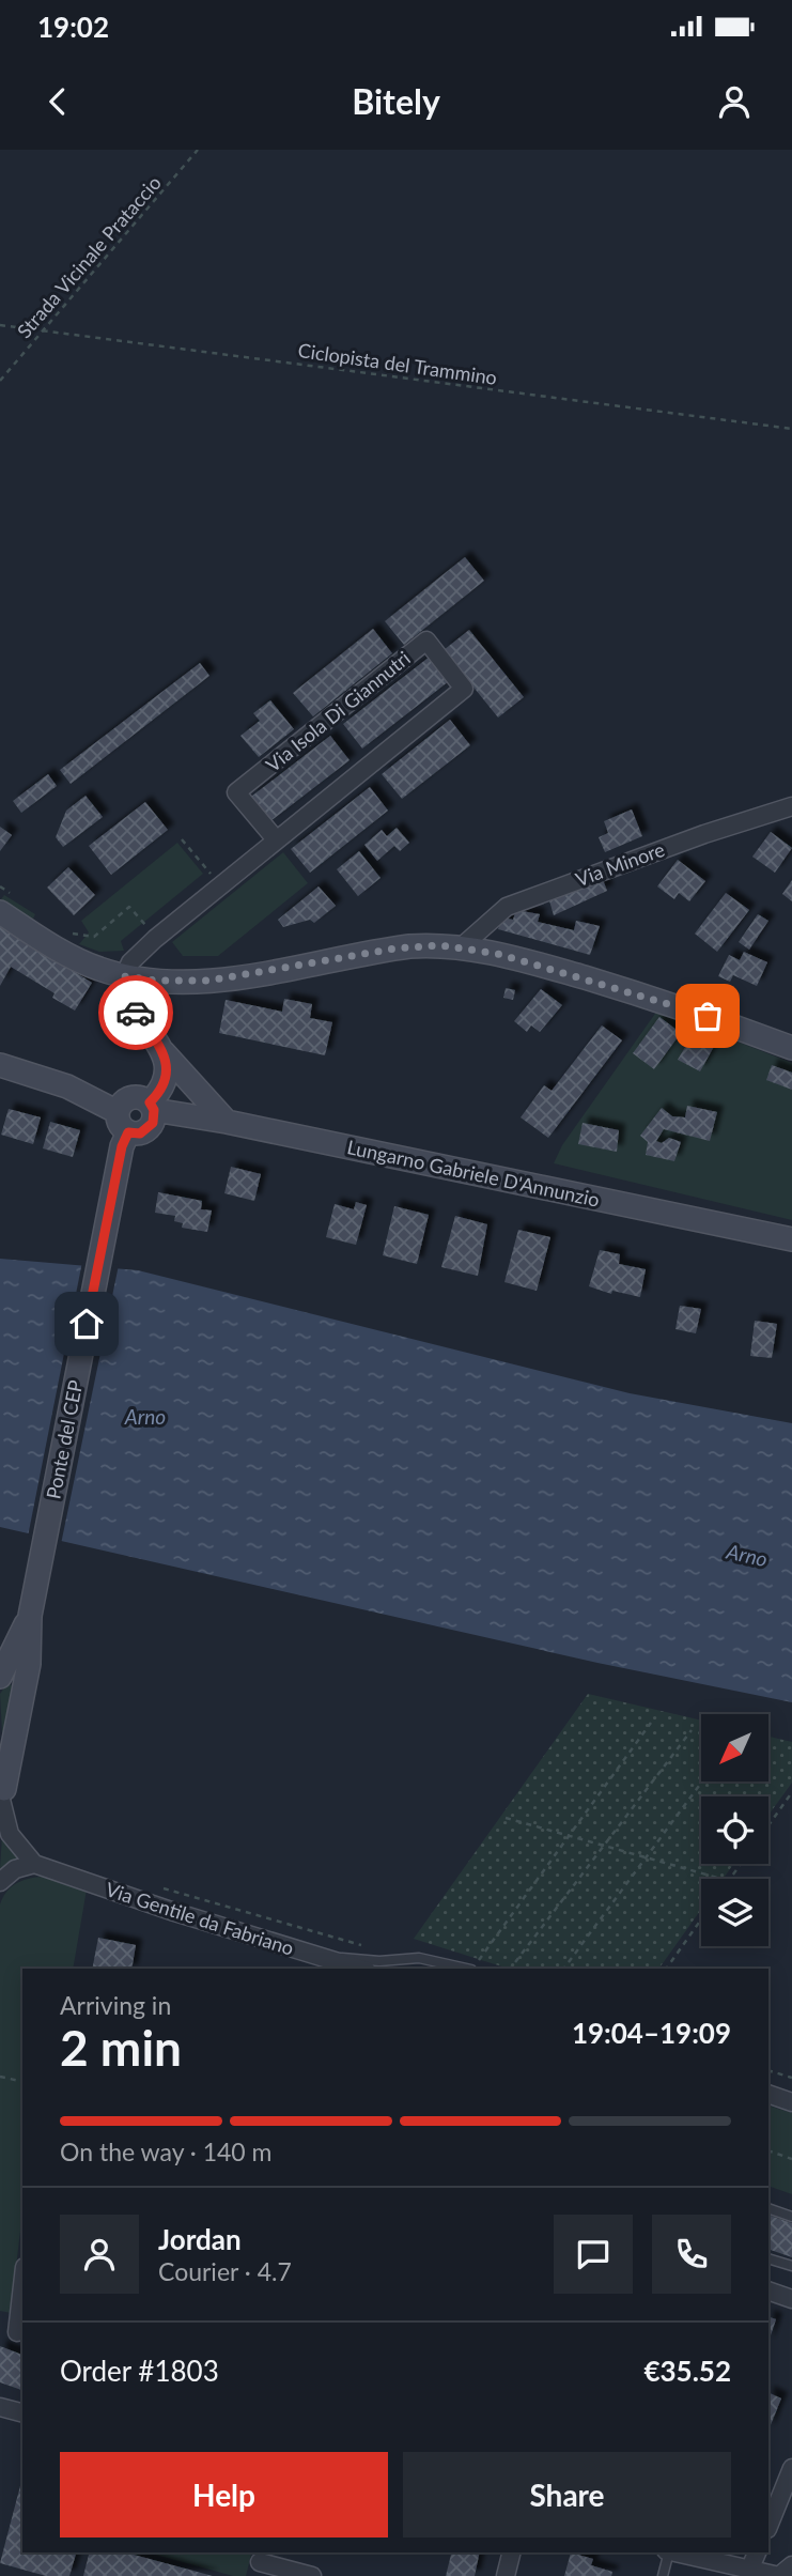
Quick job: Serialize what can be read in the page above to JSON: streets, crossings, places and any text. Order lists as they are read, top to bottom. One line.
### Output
{"streets":{"main road":["Lungarno Gabriele D'Annunzio","Ponte del CEP"],"street":["Via Isola Di Giannutri","Via Minore","Via Gentile da Fabriano"],"path":["Strada Vicinale Prataccio","Ciclopista del Trammino"]},"crossings":[["Strada Vicinale Prataccio","Ciclopista del Trammino"],["Lungarno Gabriele D'Annunzio","Ponte del CEP"]],"water":["Arno"],"north":"bottom left","page":{"status":"19:02","header":"Bitely","heading":["2 min","Arriving in","19:04–19:09"],"panel":["Jordan","Courier · 4.7","Order #1803","€35.52"],"bar":"On the way · 140 m","buttons":["Help","Share"]}}
